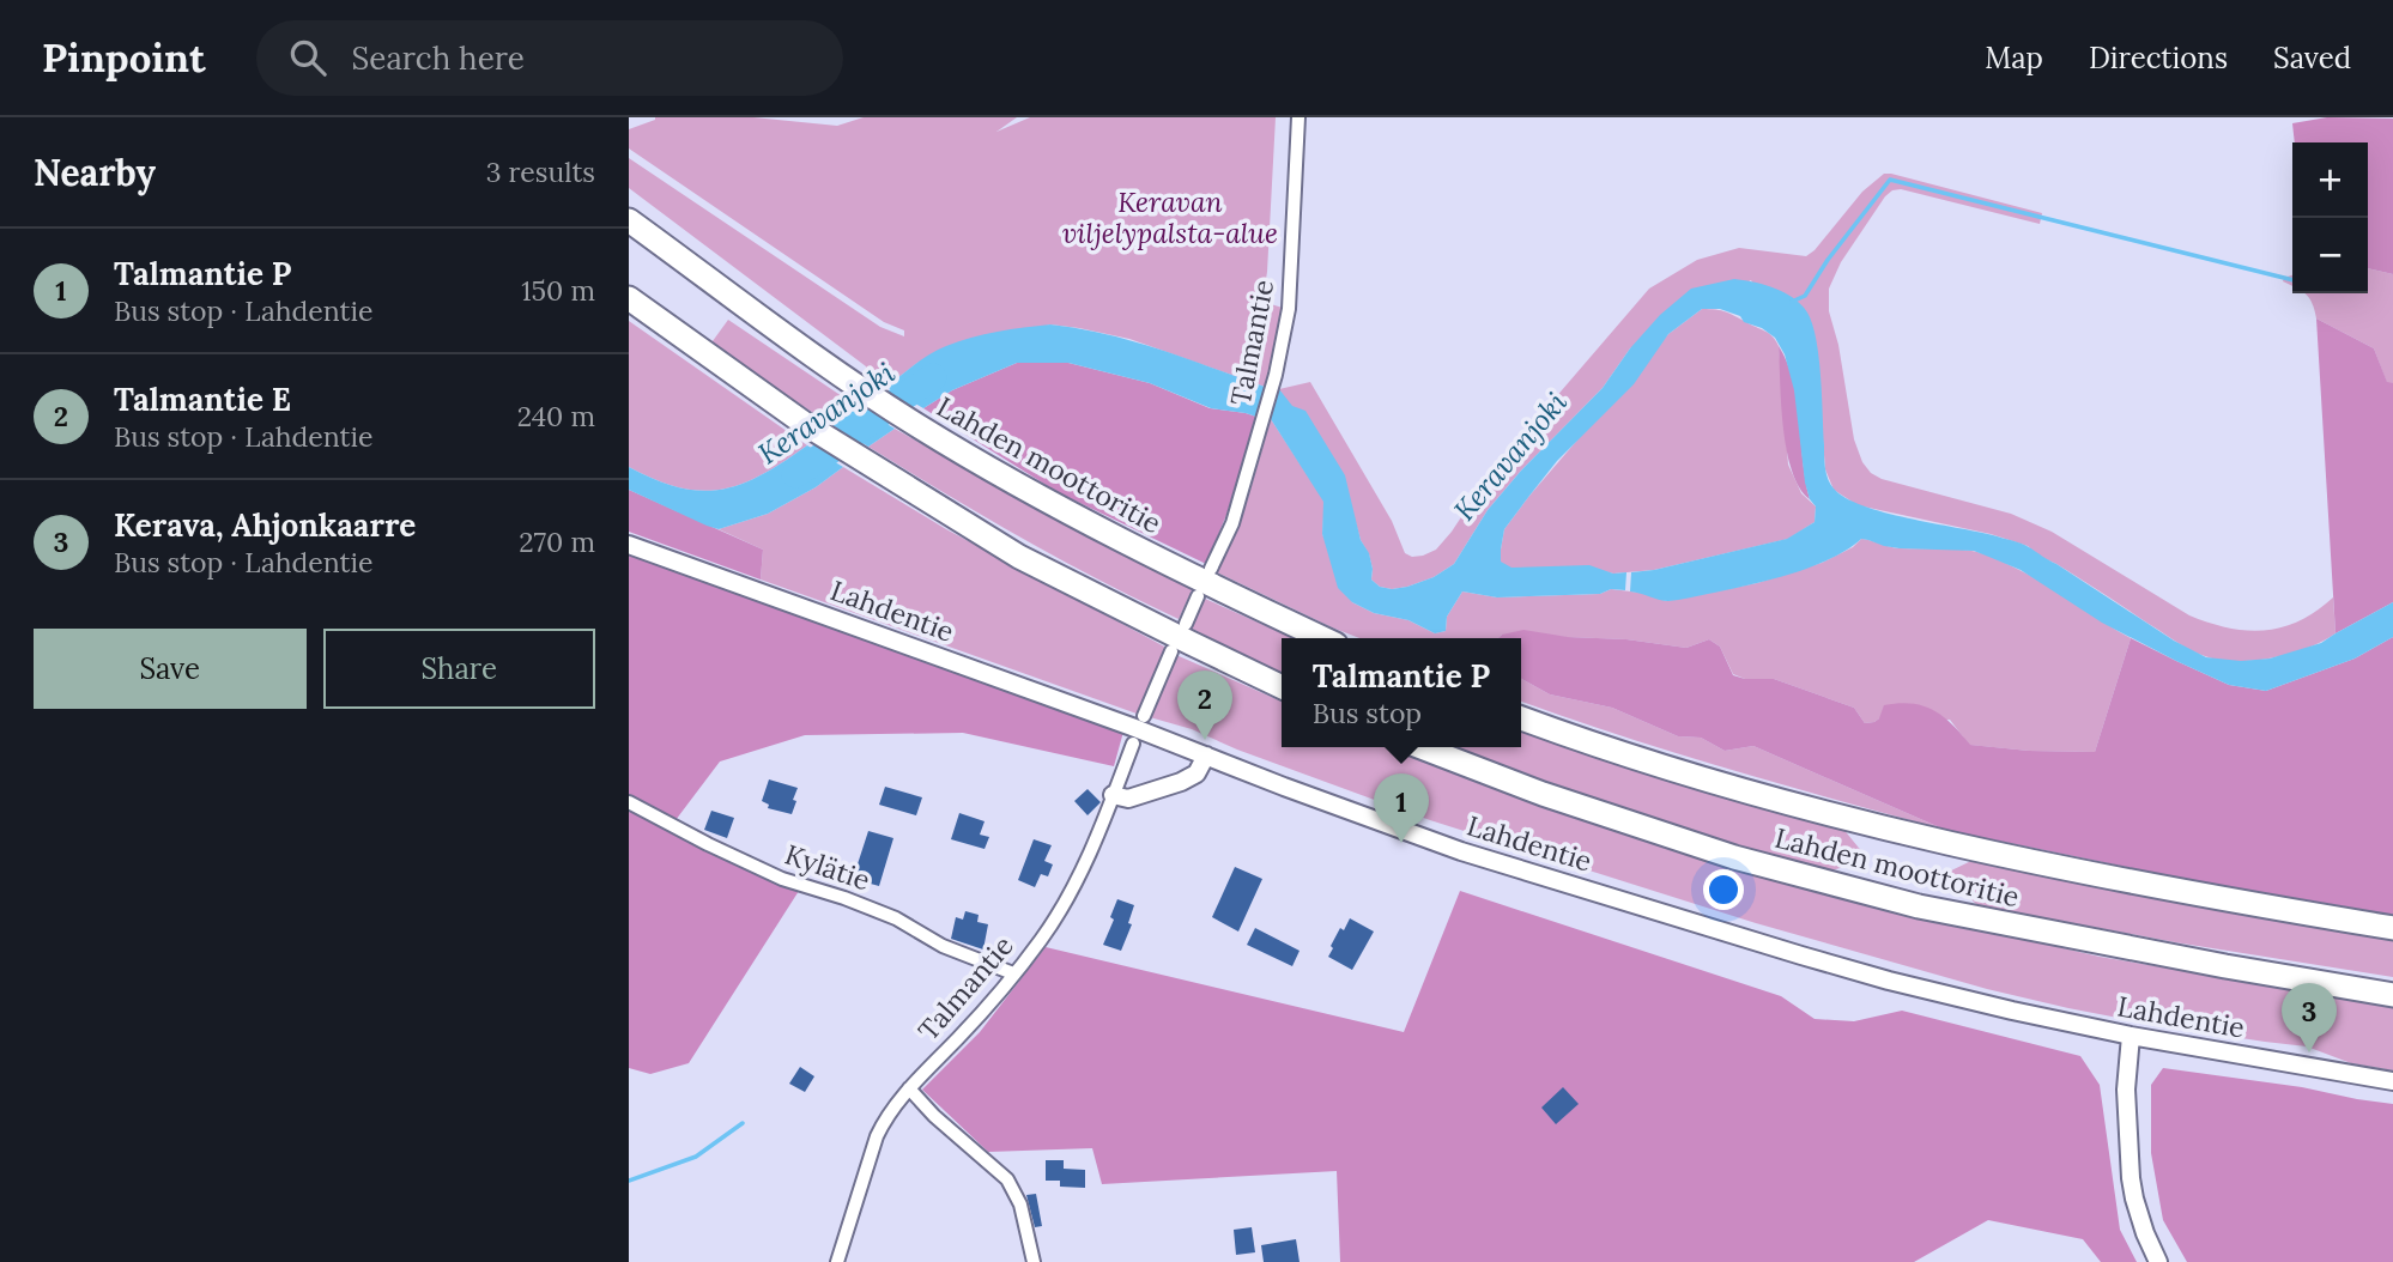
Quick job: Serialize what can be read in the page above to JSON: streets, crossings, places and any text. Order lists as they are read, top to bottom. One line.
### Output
{"streets":{"highway":["Lahden moottoritie"],"main road":["Lahdentie"],"street":["Talmantie","Kylätie"]},"crossings":[["Talmantie","Kylätie"]],"water":["Keravanjoki"],"parks":["Keravan viljelypalsta-alue"],"page":{"header":"Pinpoint","search":"Search here","nav":["Map","Directions","Saved"],"heading":["Nearby","3 results"],"map_buttons":["+","−"],"list":[{"mark":"1","name":"Talmantie P","note":"Bus stop · Lahdentie","value":"150 m"},{"mark":"2","name":"Talmantie E","note":"Bus stop · Lahdentie","value":"240 m"},{"mark":"3","name":"Kerava, Ahjonkaarre","note":"Bus stop · Lahdentie","value":"270 m"}],"buttons":["Save","Share"],"popup":["Talmantie P","Bus stop"],"pins":["2","1","3"]}}
